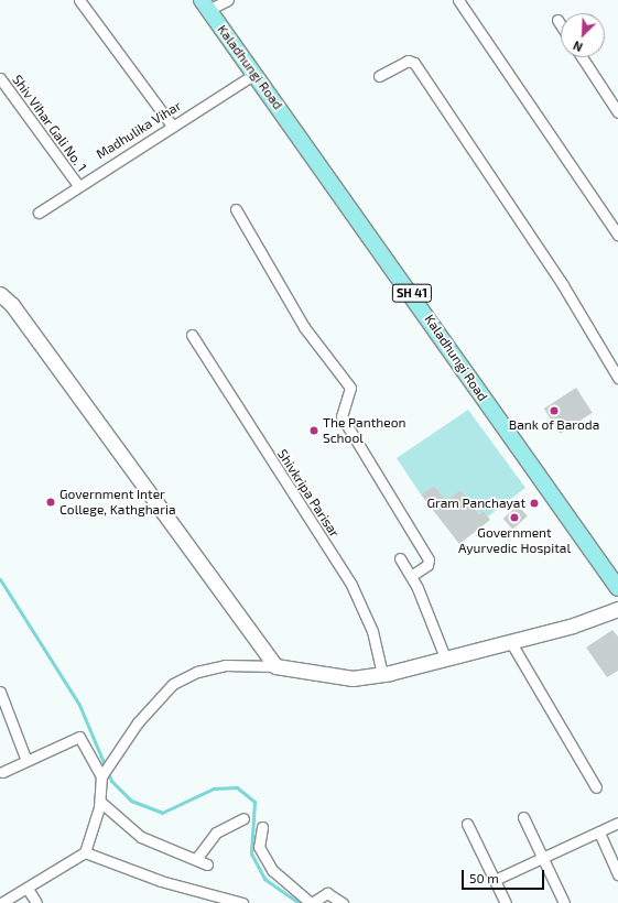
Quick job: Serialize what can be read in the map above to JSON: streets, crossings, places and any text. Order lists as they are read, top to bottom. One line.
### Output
{"streets":{"main road":["Kaladhungi Road","SH 41"],"street":["Shiv Vihar Gali No. 1","Madhulika Vihar","Shivkripa Parisar"]},"crossings":[["Kaladhungi Road","Madhulika Vihar"],["Shiv Vihar Gali No. 1","Madhulika Vihar"]],"places":["Bank of Baroda","The Pantheon School","Government Inter College, Kathgharia","Gram Panchayat","Government Ayurvedic Hospital"],"scale_bar":"50 m","north":"bottom left"}
